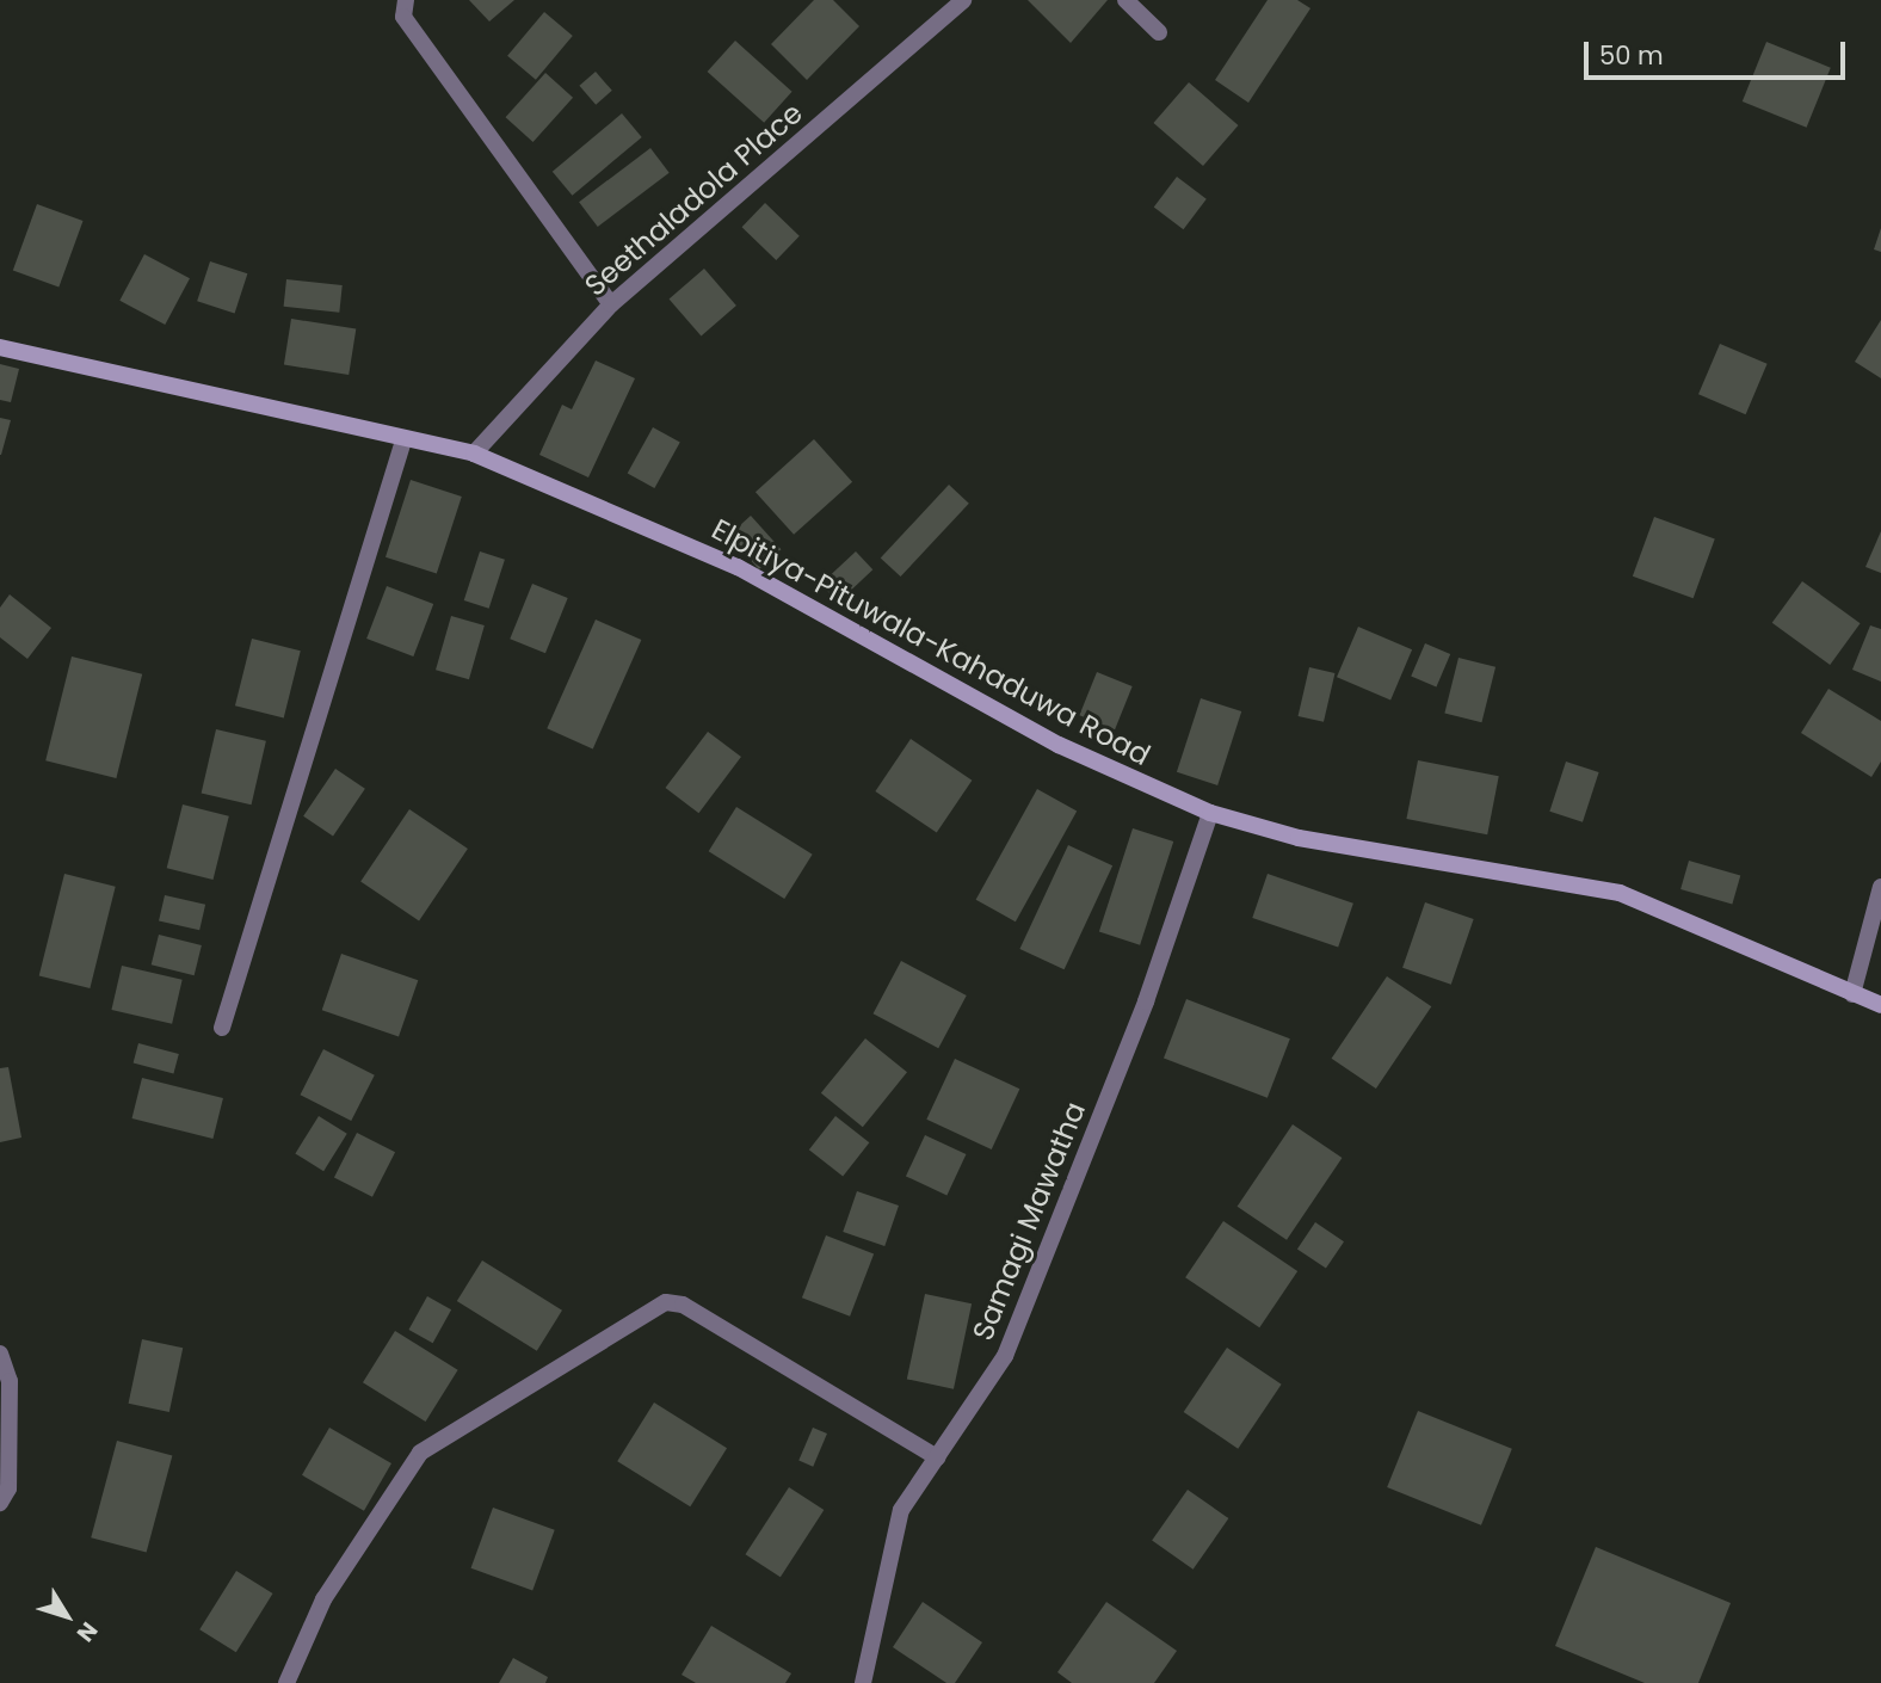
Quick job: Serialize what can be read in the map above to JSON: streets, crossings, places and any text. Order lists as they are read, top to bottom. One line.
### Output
{"streets":{"street":["Seethaladola Place","Elpitiya-Pituwala-Kahaduwa Road","Samagi Mawatha"]},"crossings":[["Seethaladola Place","Elpitiya-Pituwala-Kahaduwa Road"],["Elpitiya-Pituwala-Kahaduwa Road","Samagi Mawatha"]],"scale_bar":"50 m","north":"bottom right"}
